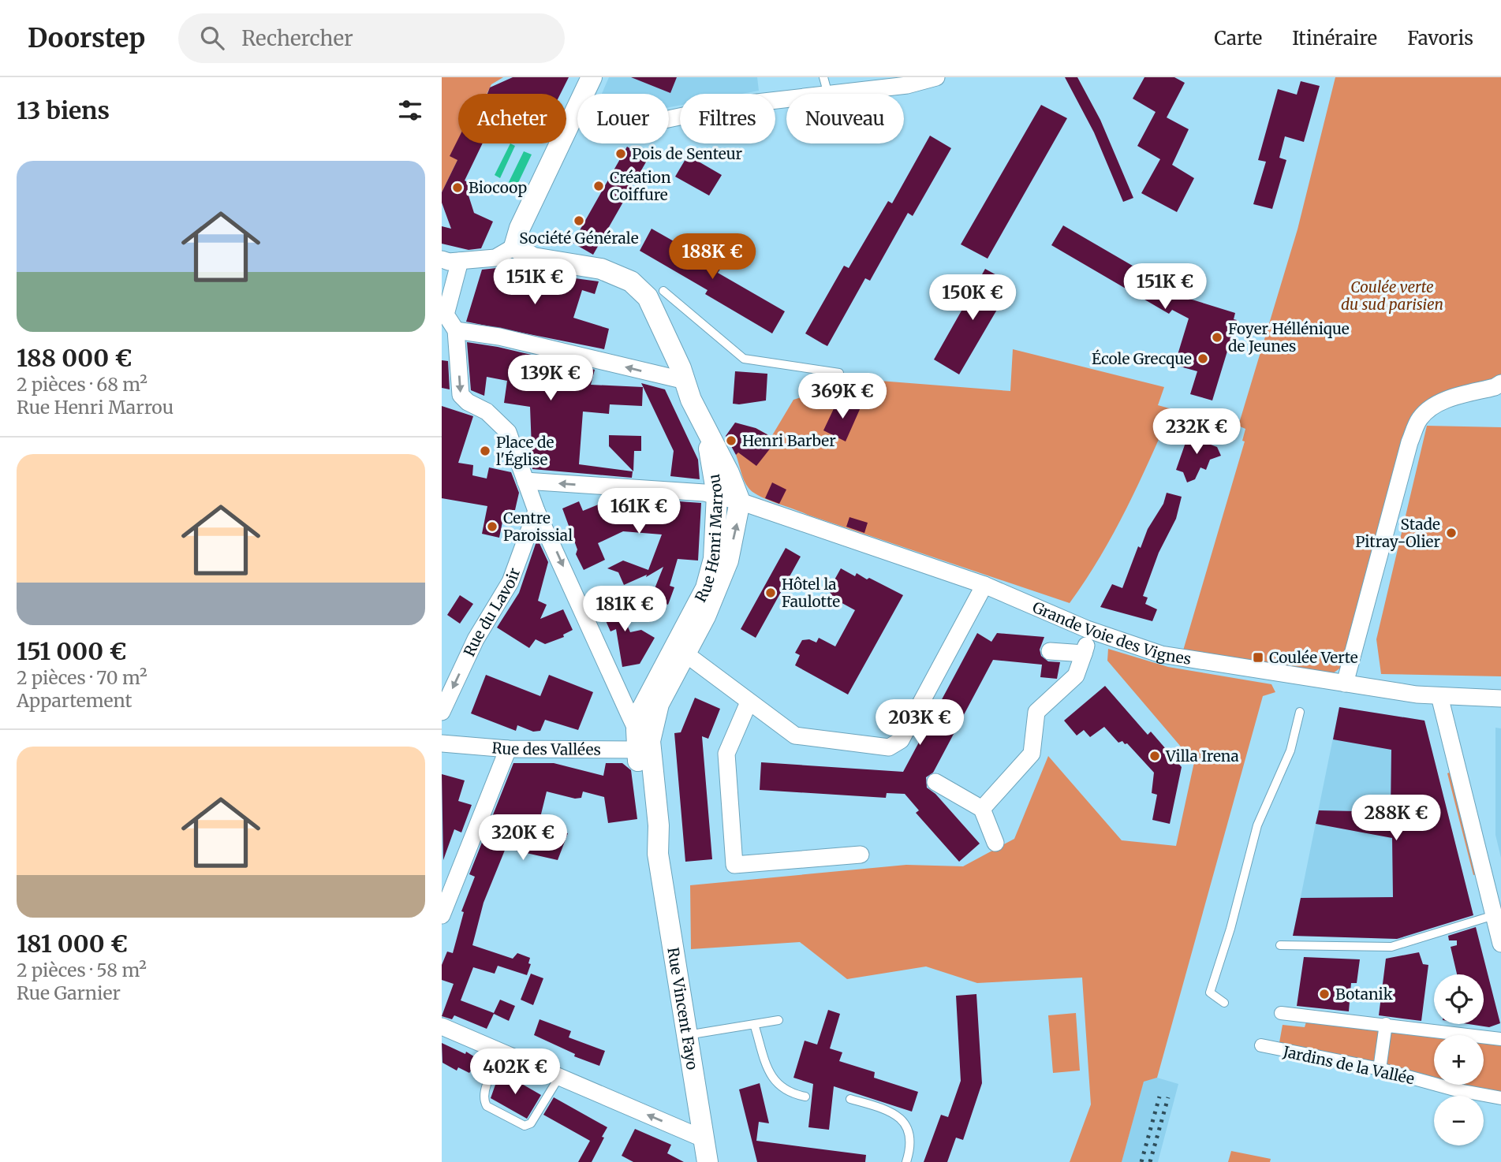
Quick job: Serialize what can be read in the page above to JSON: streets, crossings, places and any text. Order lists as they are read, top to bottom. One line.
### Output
{"streets":{"street":["Rue Henri Marrou","Rue du Lavoir","Grande Voie des Vignes","Rue des Vallées","Rue Vincent Fayo","Jardins de la Vallée"]},"crossings":[["Rue Henri Marrou","Grande Voie des Vignes"],["Rue Henri Marrou","Rue des Vallées"],["Rue Henri Marrou","Rue Vincent Fayo"],["Rue des Vallées","Rue Vincent Fayo"]],"one_way":["Rue du Lavoir"],"parks":["Coulée verte du sud parisien"],"places":{"other":["Pois de Senteur","Création Coiffure","Biocoop","Société Générale","Foyer Héllénique de Jeunes","École Grecque","Henri Barber","Place de l'Église","Centre Paroissial","Stade Pitray-Olier","Hôtel la Faulotte","Villa Irena","Botanik"],"transit":["Coulée Verte"]},"page":{"header":"Doorstep","search":"Rechercher","nav":["Carte","Itinéraire","Favoris"],"heading":"13 biens","chip":["Acheter","Louer","Filtres","Nouveau"],"list":[{"name":"188 000 €","note":"2 pièces · 68 m² · Rue Henri Marrou"},{"name":"151 000 €","note":"2 pièces · 70 m² · Appartement"},{"name":"181 000 €","note":"2 pièces · 58 m² · Rue Garnier"}],"price":["188K €","151K €","151K €","150K €","139K €","369K €","232K €","161K €","181K €","203K €","288K €","320K €","402K €"],"map_buttons":["+","−"]}}
